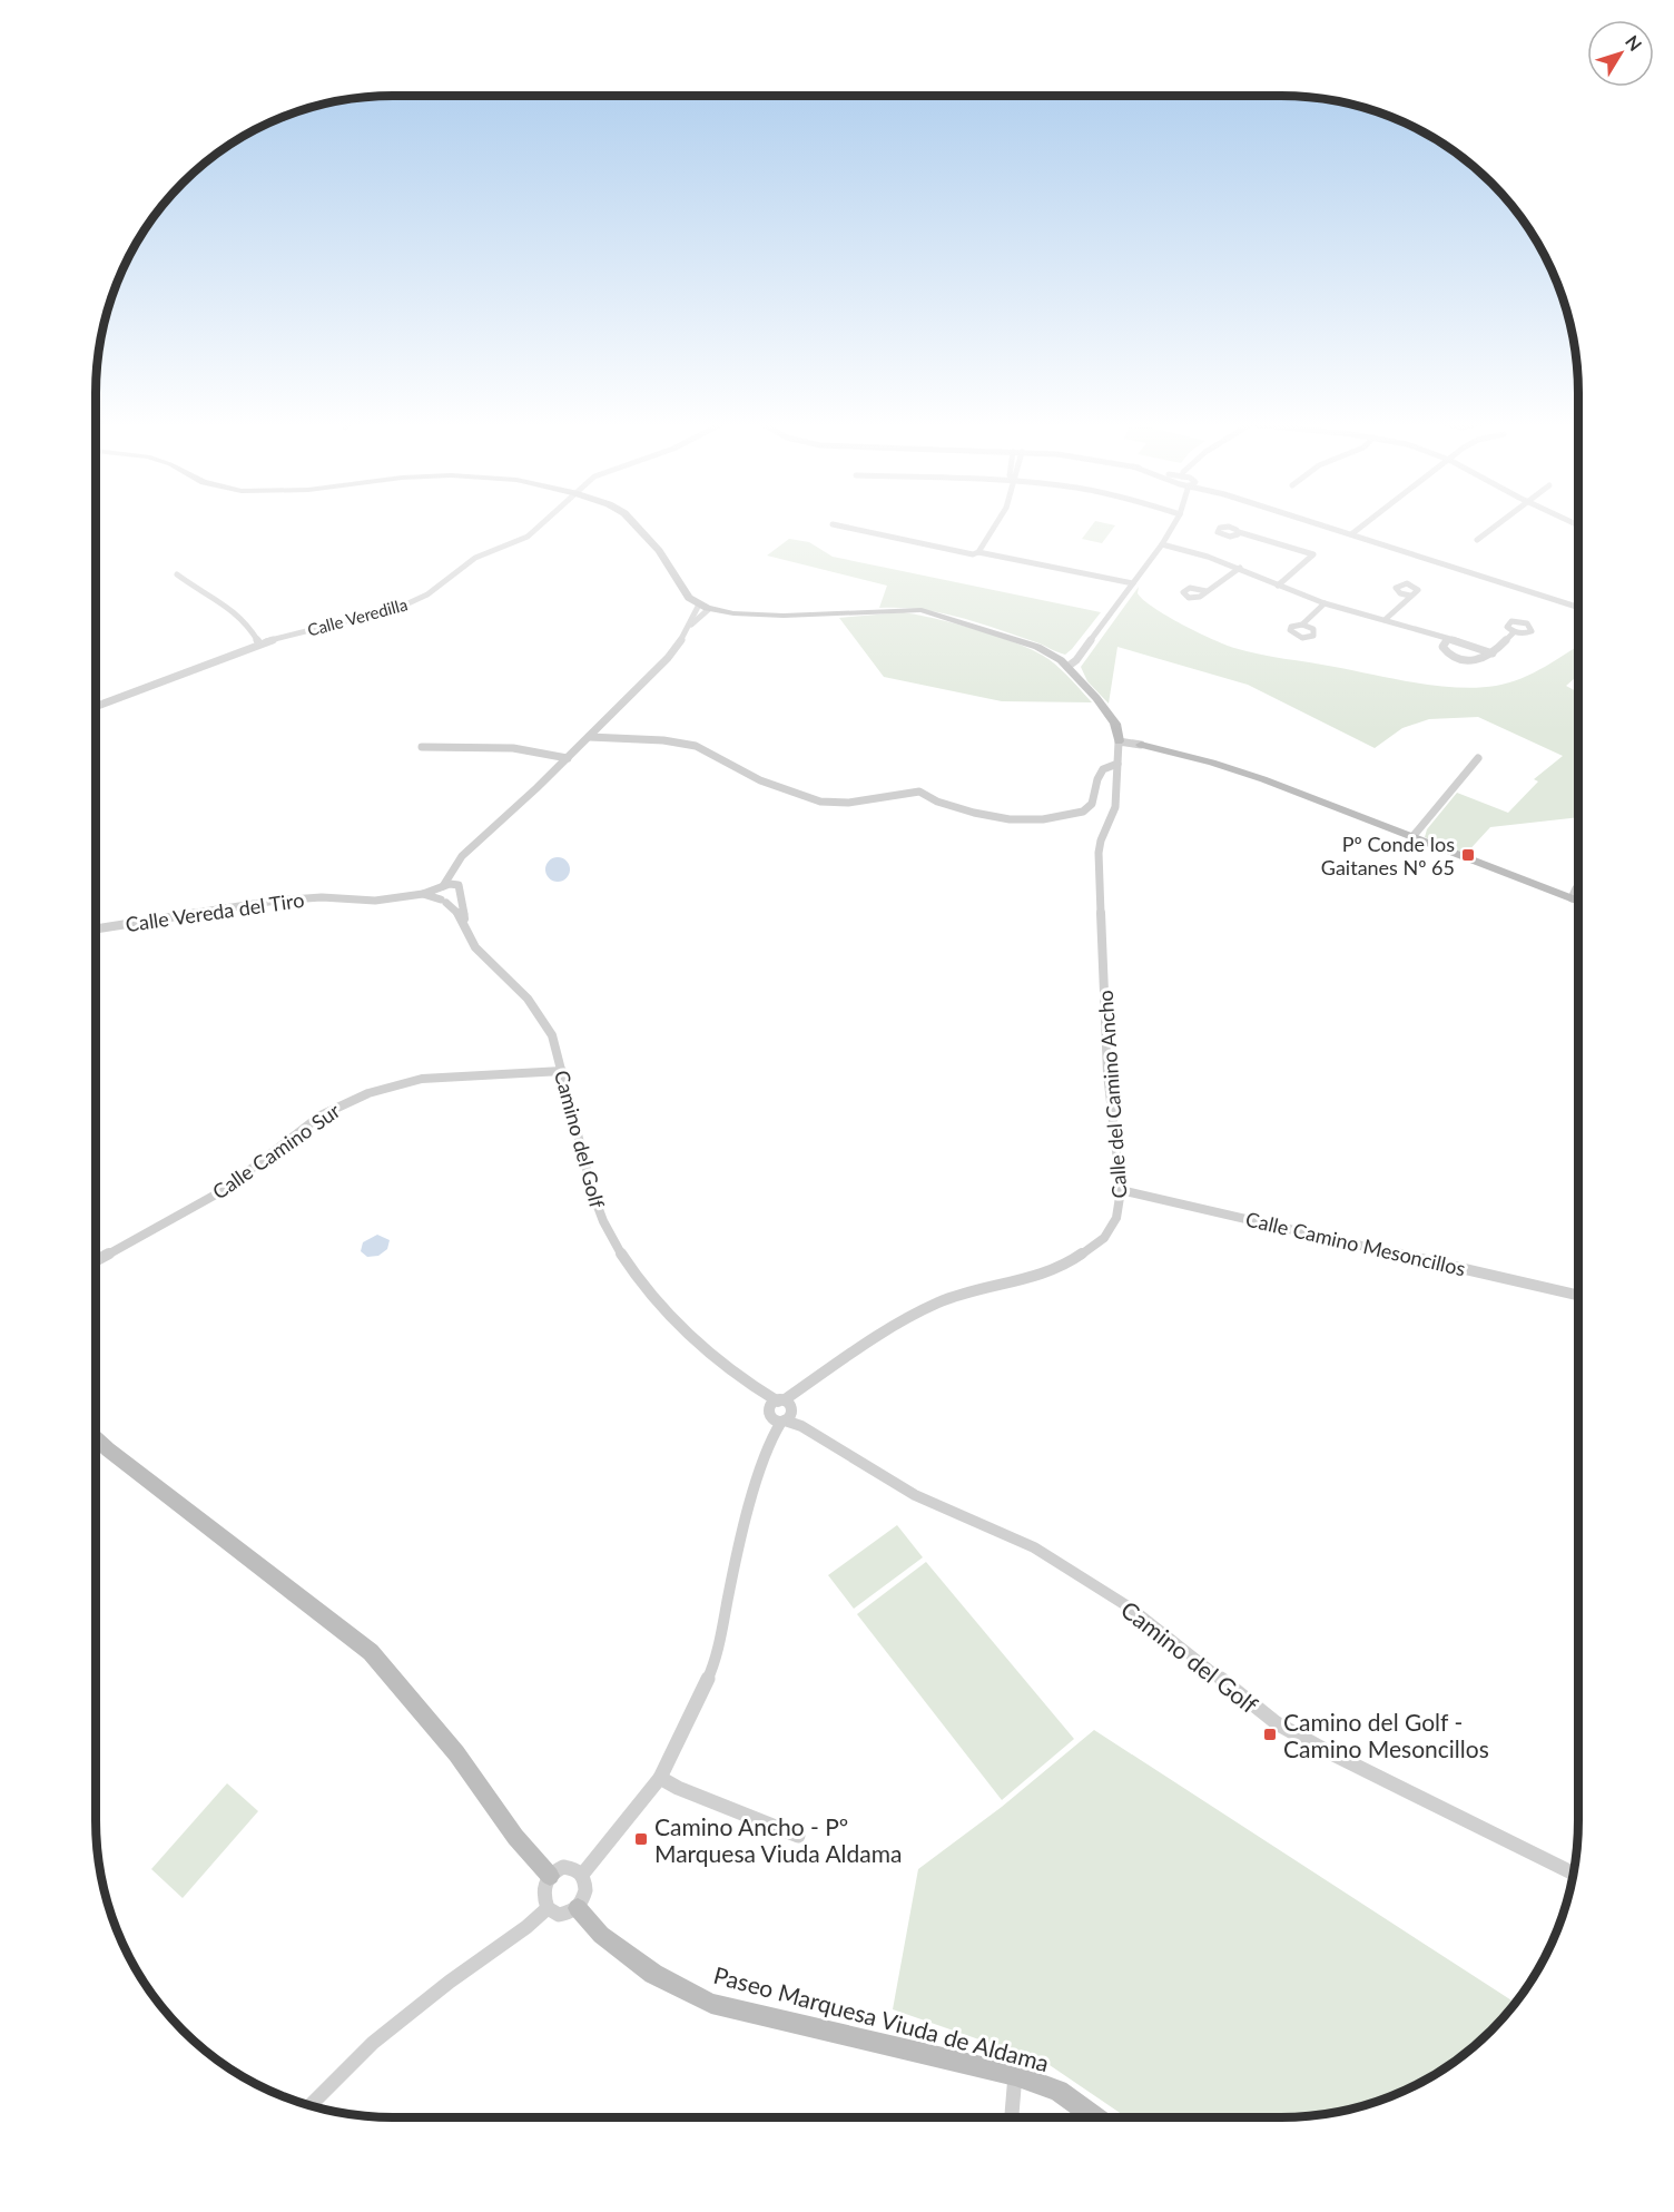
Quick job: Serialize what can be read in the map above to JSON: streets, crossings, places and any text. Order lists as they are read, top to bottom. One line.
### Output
{"streets":{"street":["Calle Veredilla","Calle Vereda del Tiro","Calle del Camino Ancho","Camino del Golf","Calle Camino Sur","Calle Camino Mesoncillos","Paseo Marquesa Viuda de Aldama"]},"crossings":[["Calle Vereda del Tiro","Camino del Golf"],["Calle del Camino Ancho","Camino del Golf"],["Calle del Camino Ancho","Calle Camino Mesoncillos"],["Calle del Camino Ancho","Paseo Marquesa Viuda de Aldama"],["Camino del Golf","Calle Camino Sur"]],"places":{"transit":["Pº Conde los Gaitanes Nº 65","Camino del Golf - Camino Mesoncillos","Camino Ancho - Pº Marquesa Viuda Aldama"]},"north":"top right"}
